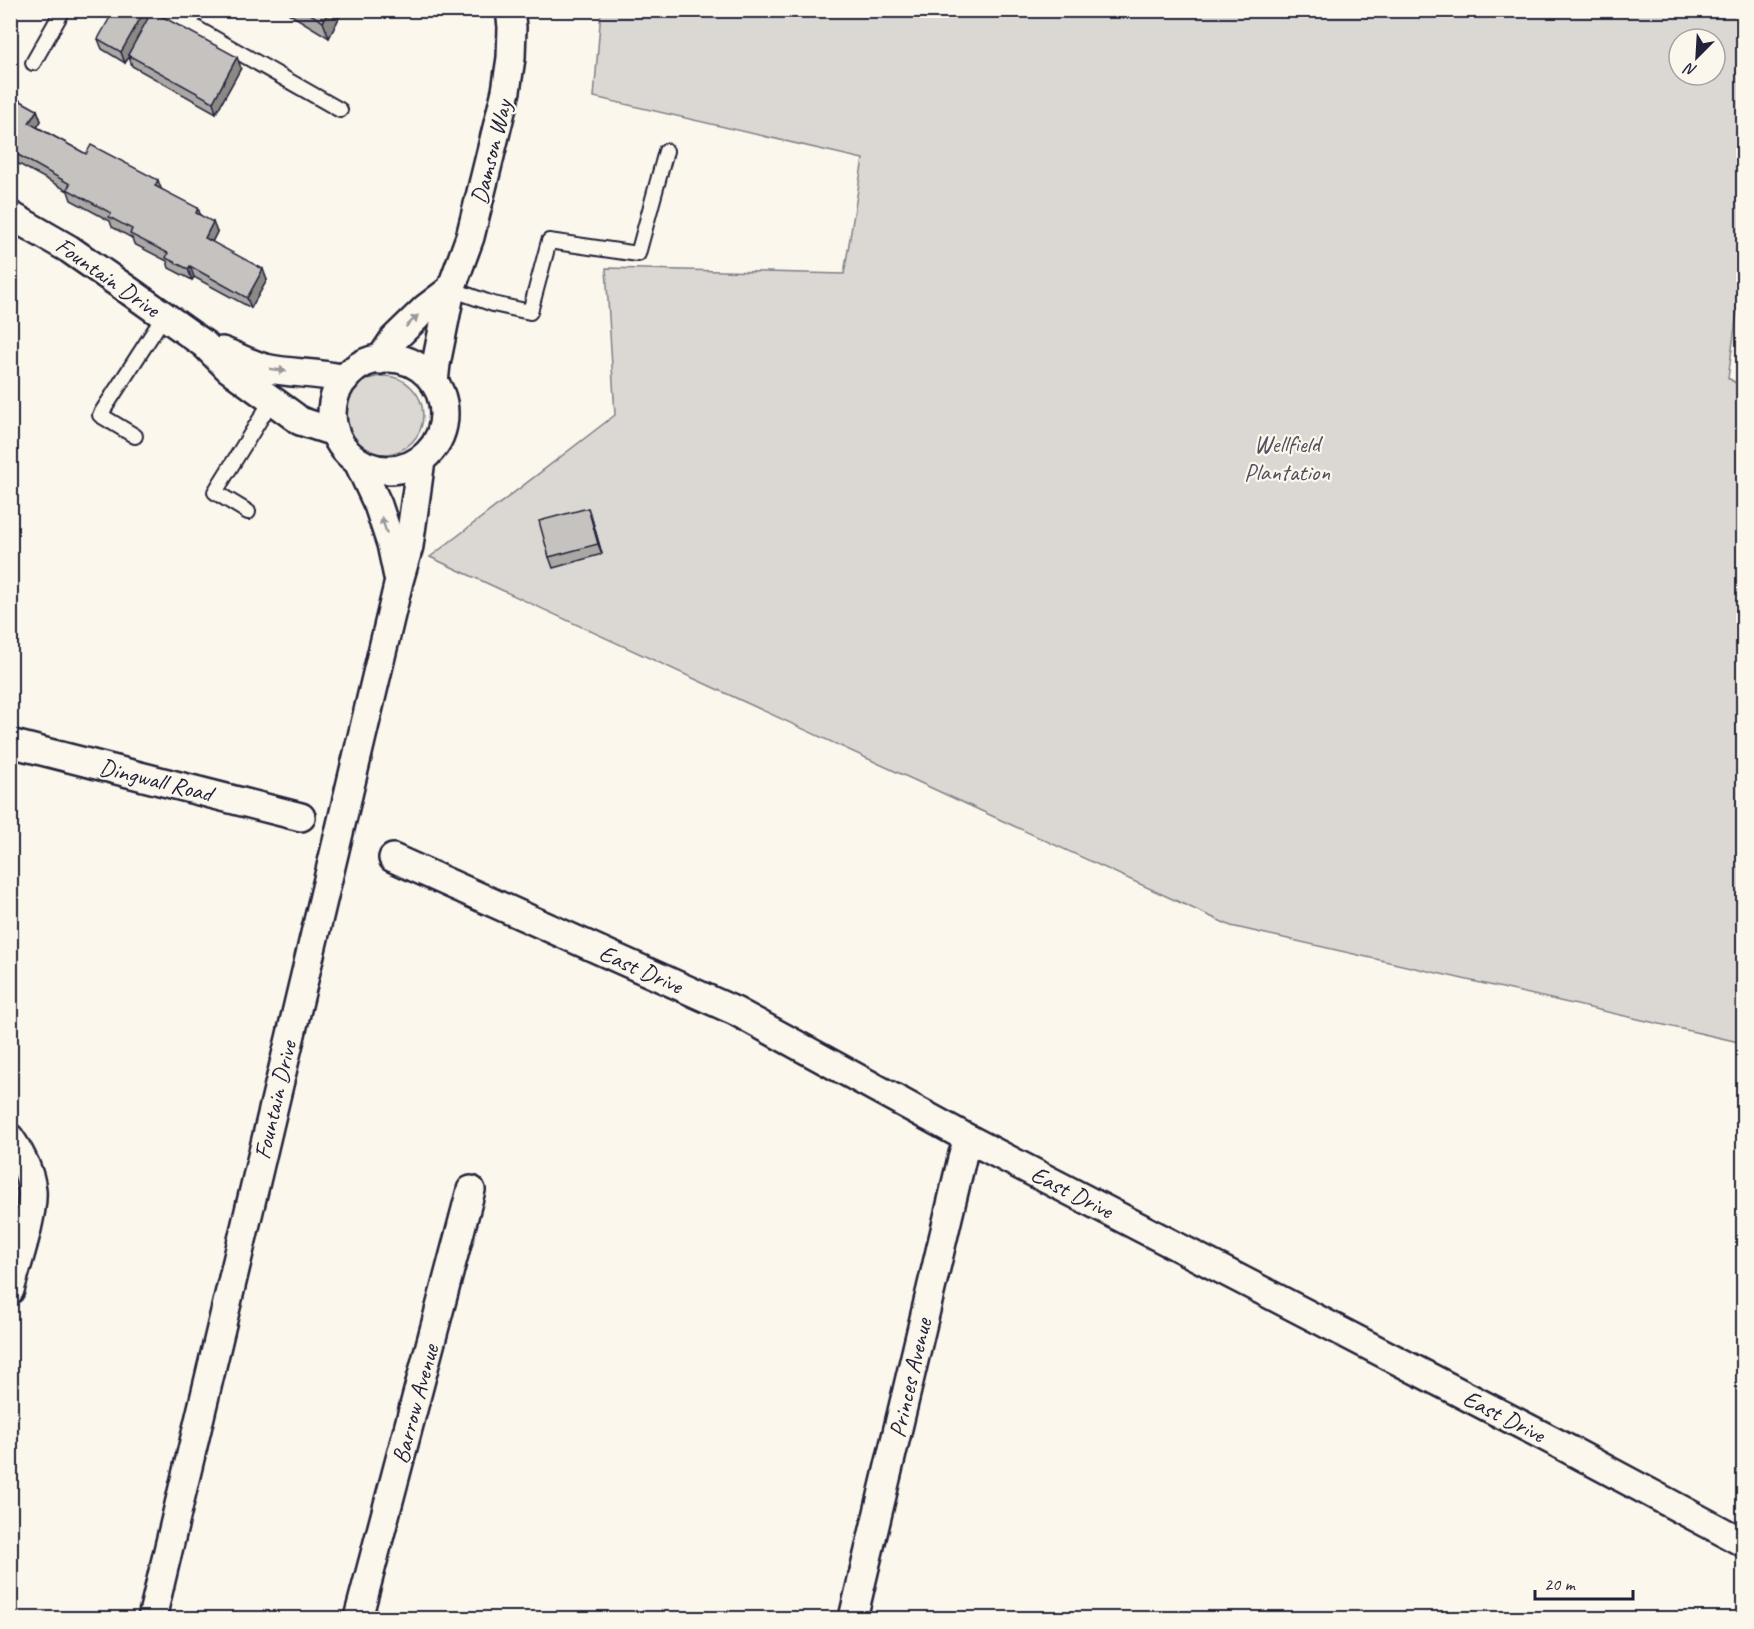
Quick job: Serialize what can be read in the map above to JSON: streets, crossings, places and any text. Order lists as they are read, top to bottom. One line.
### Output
{"streets":{"street":["Damson Way","Fountain Drive","Dingwall Road","East Drive","Princes Avenue","Barrow Avenue"]},"crossings":[["Damson Way","Fountain Drive"],["East Drive","Princes Avenue"]],"parks":["Wellfield Plantation"],"scale_bar":"20 m","north":"bottom left"}
